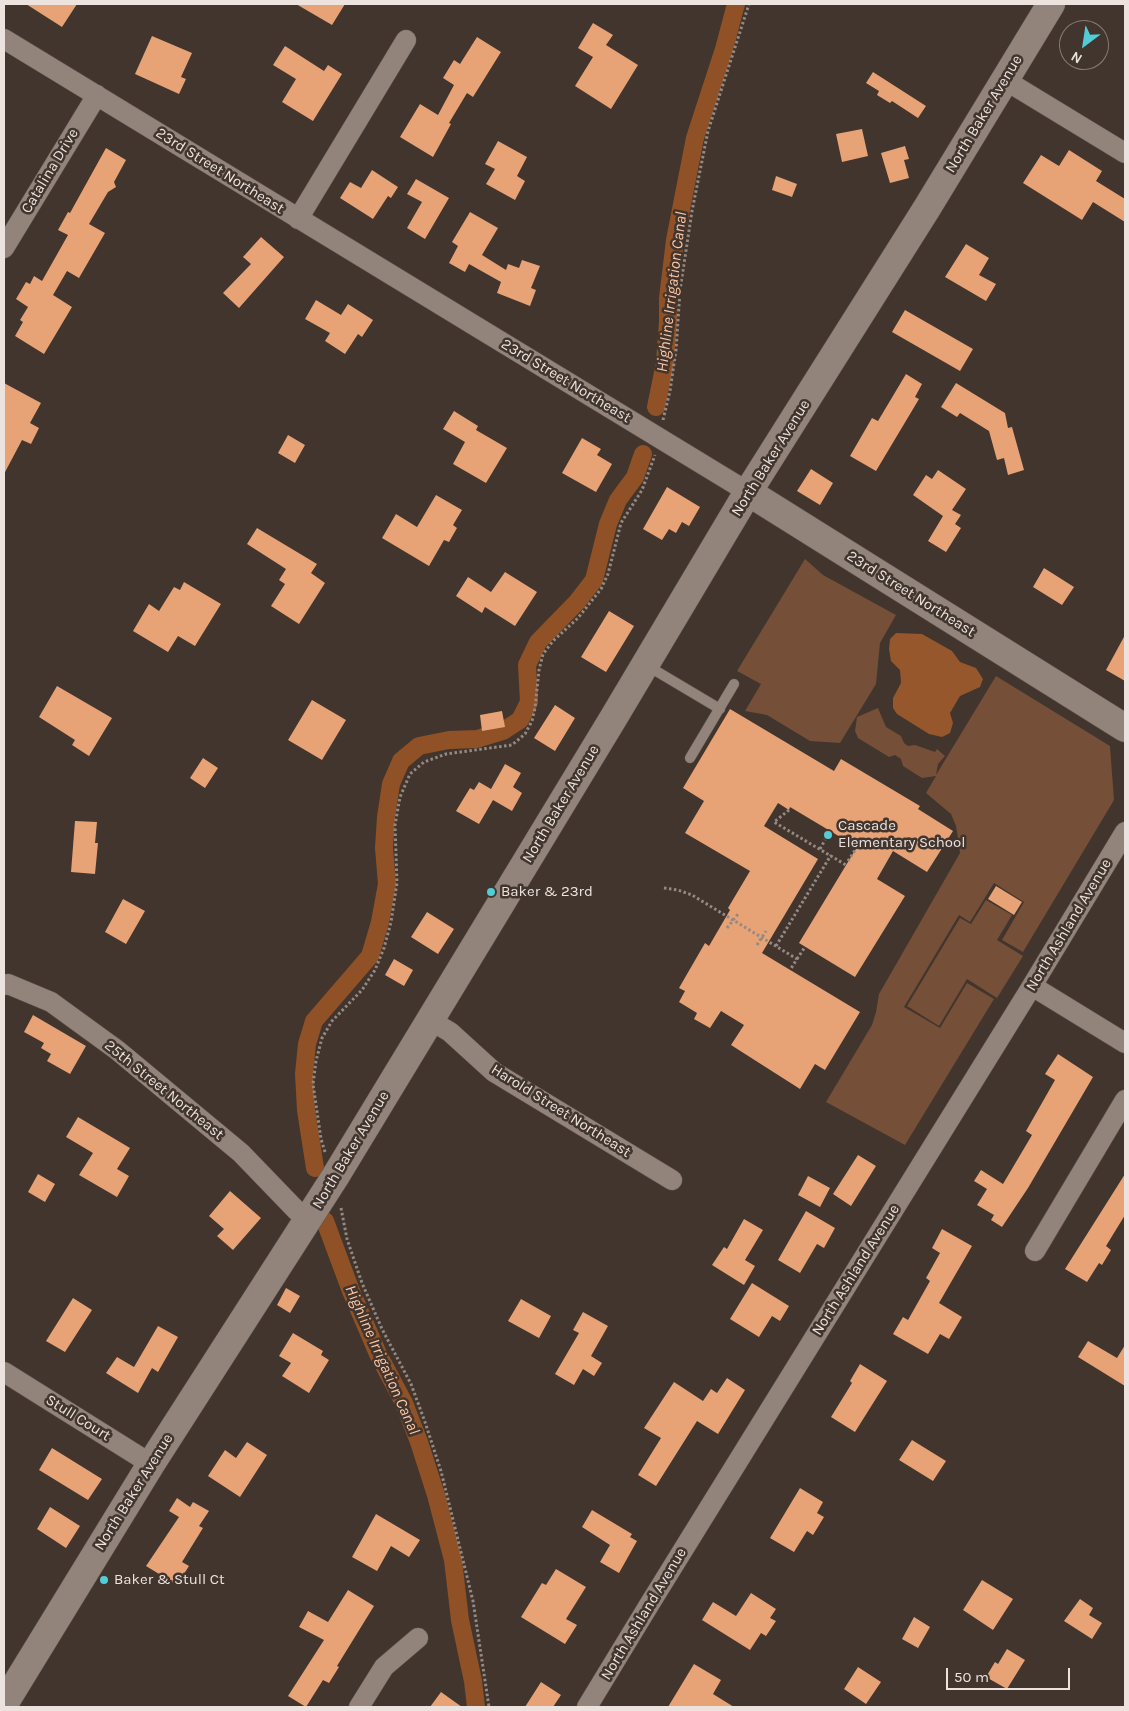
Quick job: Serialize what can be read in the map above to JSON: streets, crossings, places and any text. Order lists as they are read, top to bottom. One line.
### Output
{"streets":{"main road":["North Baker Avenue","23rd Street Northeast"],"street":["Catalina Drive","North Ashland Avenue","25th Street Northeast","Harold Street Northeast","Stull Court"]},"crossings":[["North Baker Avenue","23rd Street Northeast"],["North Baker Avenue","25th Street Northeast"],["North Baker Avenue","Harold Street Northeast"],["North Baker Avenue","Stull Court"],["Catalina Drive","23rd Street Northeast"]],"water":["Highline Irrigation Canal"],"places":["Cascade Elementary School","Baker & 23rd","Baker & Stull Ct"],"scale_bar":"50 m","north":"bottom left"}
